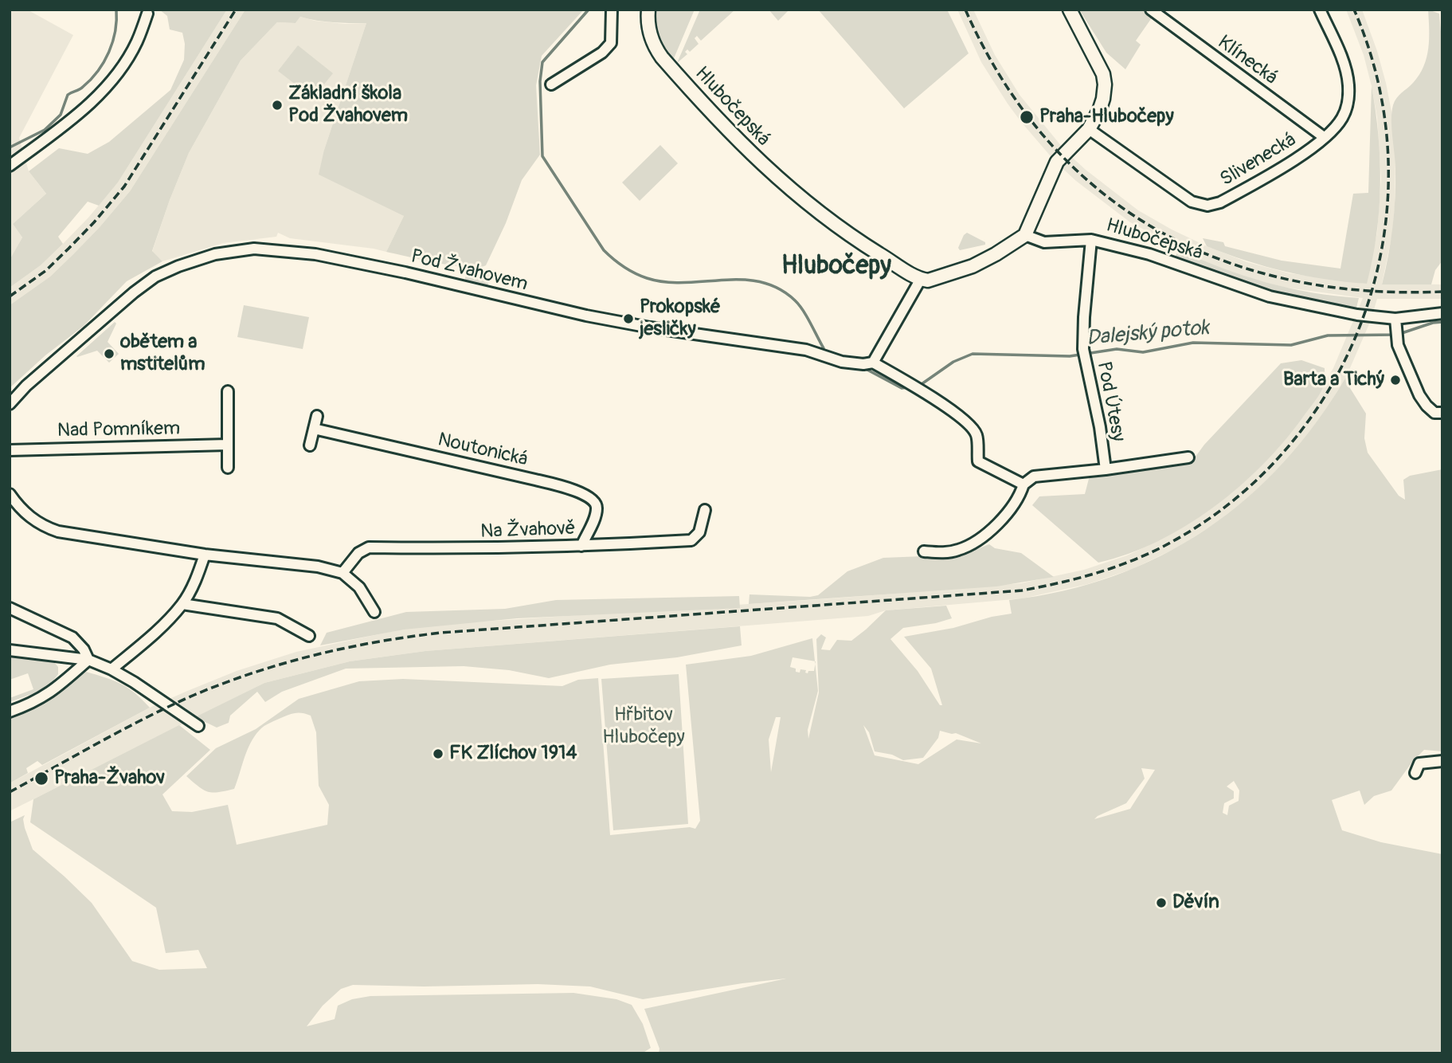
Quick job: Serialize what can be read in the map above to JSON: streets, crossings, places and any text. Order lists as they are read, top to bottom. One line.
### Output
{"streets":{"street":["Klínecká","Hlubočepská","Slivenecká","Pod Žvahovem","Pod Útesy","Nad Pomníkem","Noutonická","Na Žvahově"]},"crossings":[["Klínecká","Slivenecká"],["Hlubočepská","Pod Útesy"],["Noutonická","Na Žvahově"]],"districts":["Hlubočepy"],"water":["Dalejský potok"],"parks":["Hřbitov Hlubočepy"],"places":["Základní škola Pod Žvahovem","Praha-Hlubočepy","Prokopské jesličky","obětem a mstitelům","Barta a Tichý","FK Zlíchov 1914","Praha-Žvahov","Děvín"]}
